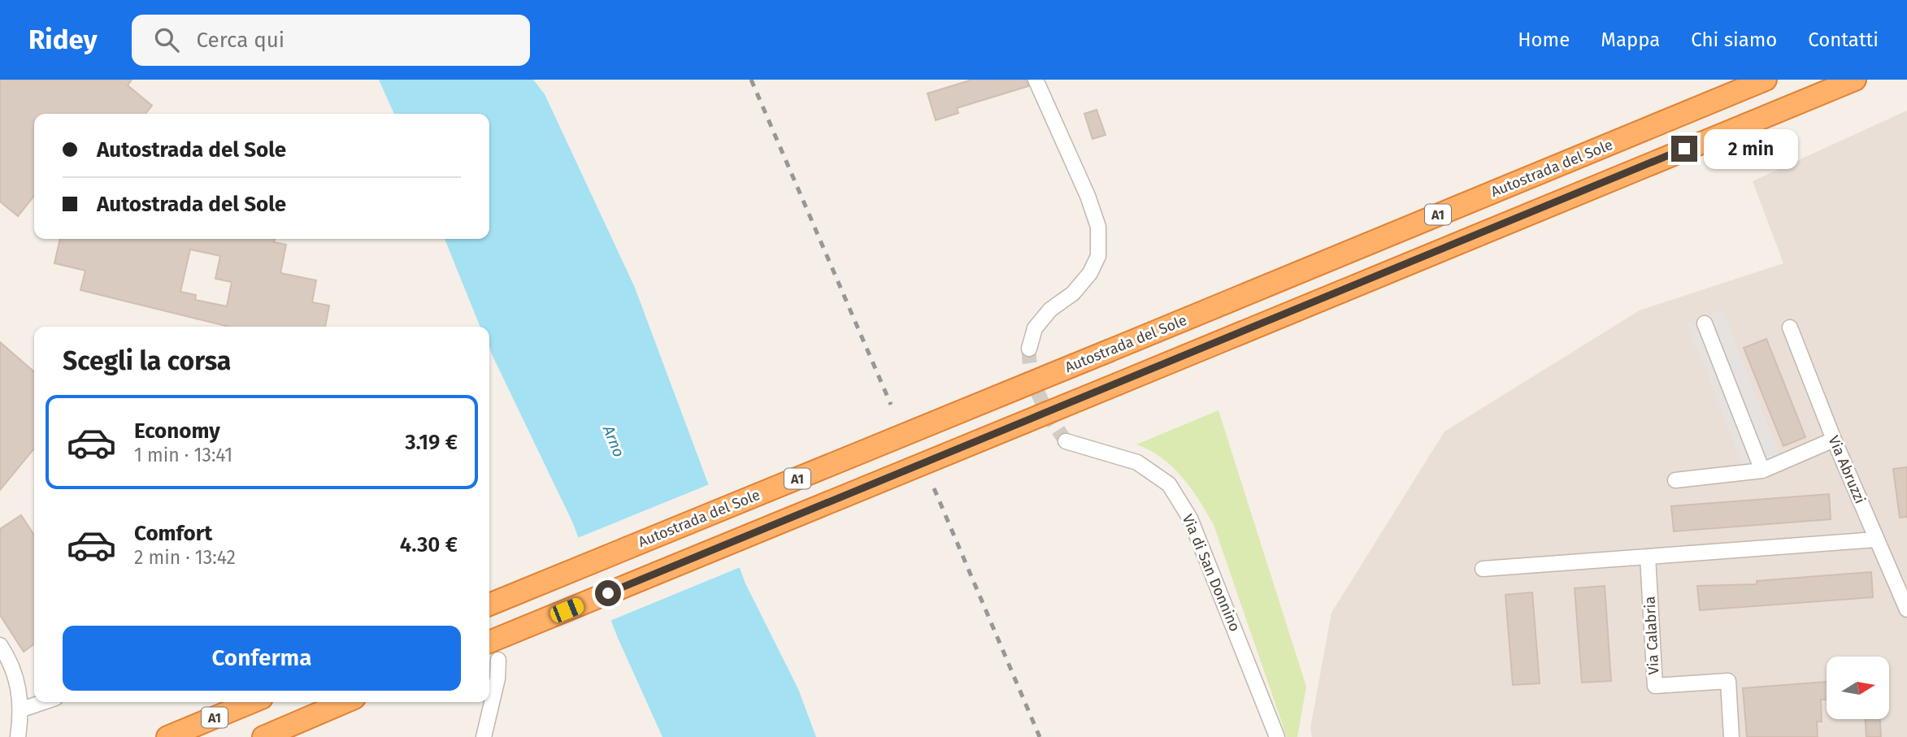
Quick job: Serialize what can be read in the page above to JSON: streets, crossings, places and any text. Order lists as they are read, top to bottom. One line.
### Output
{"streets":{"highway":["Autostrada del Sole","A1"],"street":["Via Abruzzi","Via di San Donnino","Via Calabria"]},"water":["Arno"],"north":"right","page":{"header":"Ridey","search":"Cerca qui","nav":["Home","Mappa","Chi siamo","Contatti"],"banner":["Autostrada del Sole","Autostrada del Sole"],"bubble":"2 min","heading":"Scegli la corsa","list":[{"name":"Economy","note":"1 min · 13:41","value":"3.19 €"},{"name":"Comfort","note":"2 min · 13:42","value":"4.30 €"}],"buttons":"Conferma"}}
